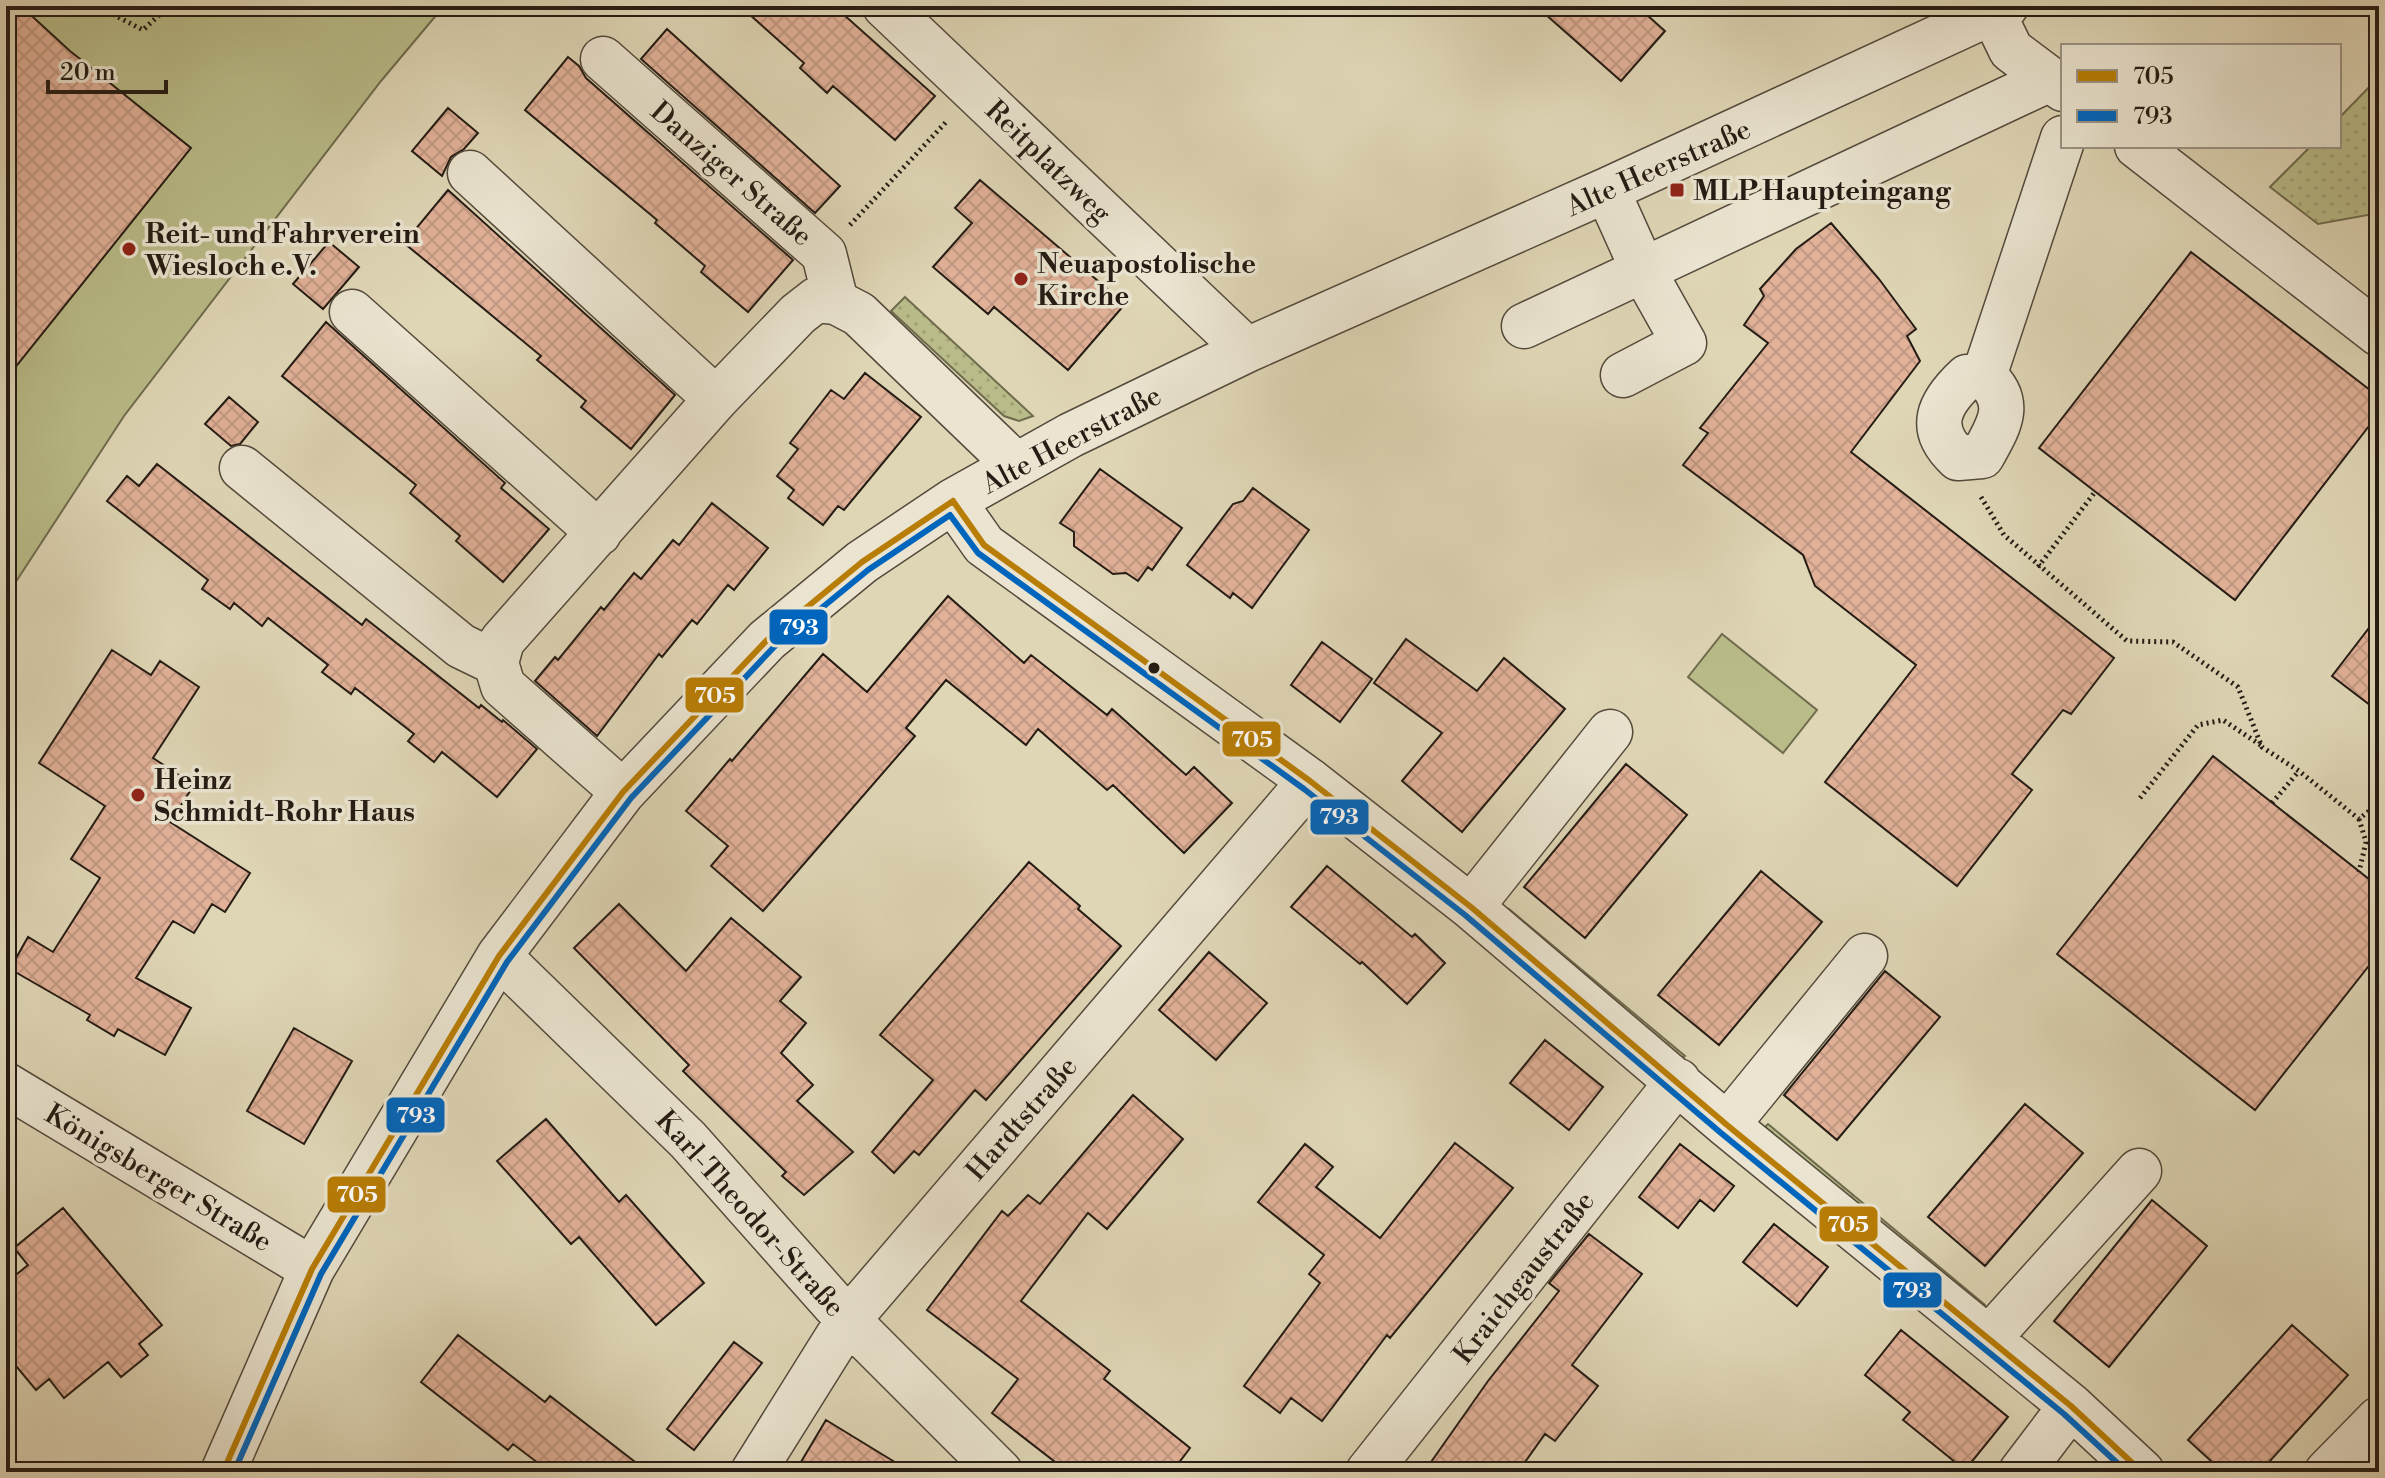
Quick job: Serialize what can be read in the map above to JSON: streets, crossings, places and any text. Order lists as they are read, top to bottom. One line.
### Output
{"streets":{"street":["Reitplatzweg","Alte Heerstraße","Danziger Straße","Hardtstraße","Königsberger Straße","Karl-Theodor-Straße","Kraichgaustraße"]},"crossings":[["Reitplatzweg","Alte Heerstraße"],["Alte Heerstraße","Königsberger Straße"],["Alte Heerstraße","Karl-Theodor-Straße"],["Hardtstraße","Karl-Theodor-Straße"]],"places":{"transit":["MLP Haupteingang"],"other":["Reit- und Fahrverein Wiesloch e.V.","Neuapostolische Kirche","Heinz Schmidt-Rohr Haus"]},"lines":["transit line 705","transit line 793"],"legend":["705","793"],"scale_bar":"20 m"}
